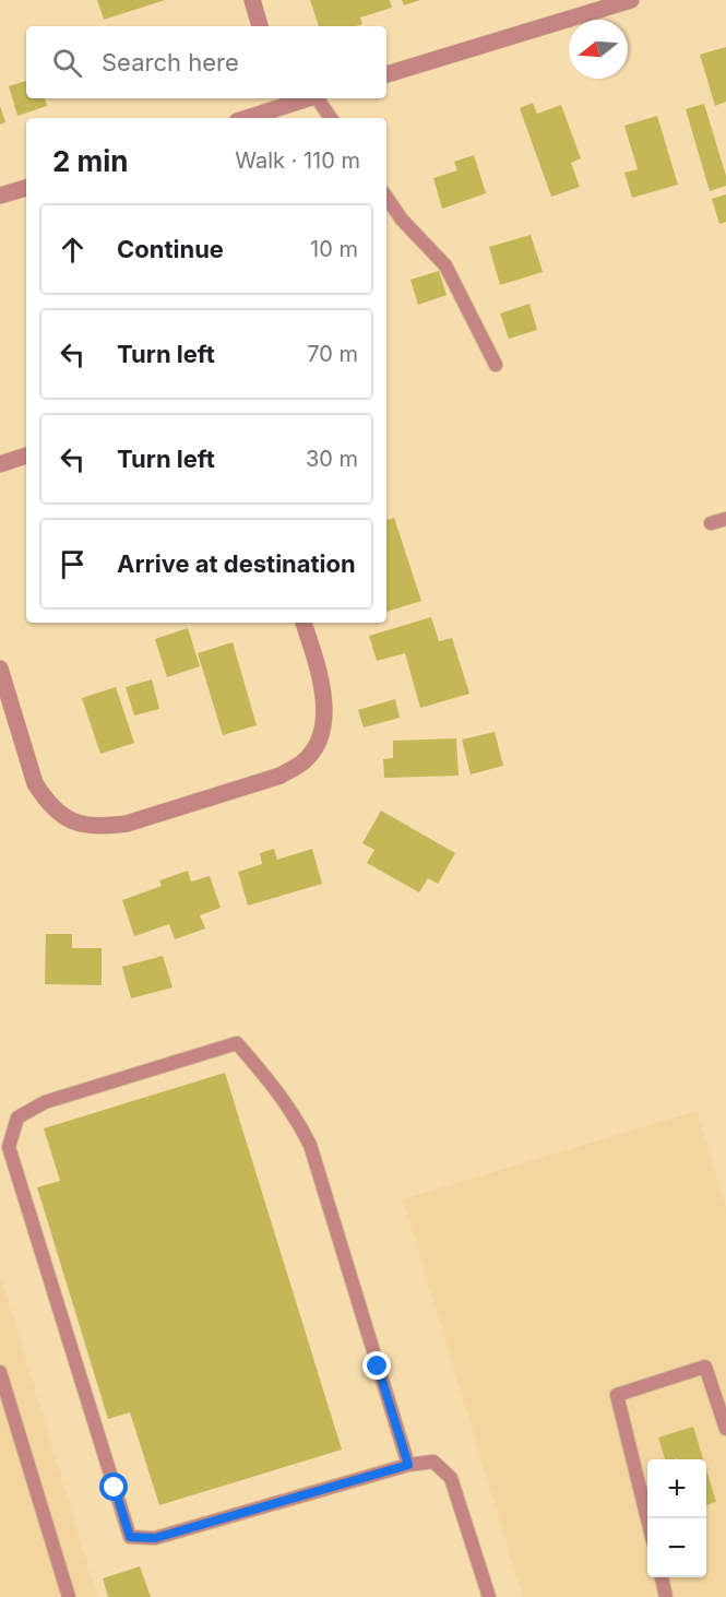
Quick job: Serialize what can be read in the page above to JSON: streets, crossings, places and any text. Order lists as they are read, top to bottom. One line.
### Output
{"north":"left","page":{"search":"Search here","heading":["2 min","Walk · 110 m"],"list":[["Continue","10 m"],["Turn left","70 m"],["Turn left","30 m"],"Arrive at destination"],"map_buttons":["+","−"]}}
